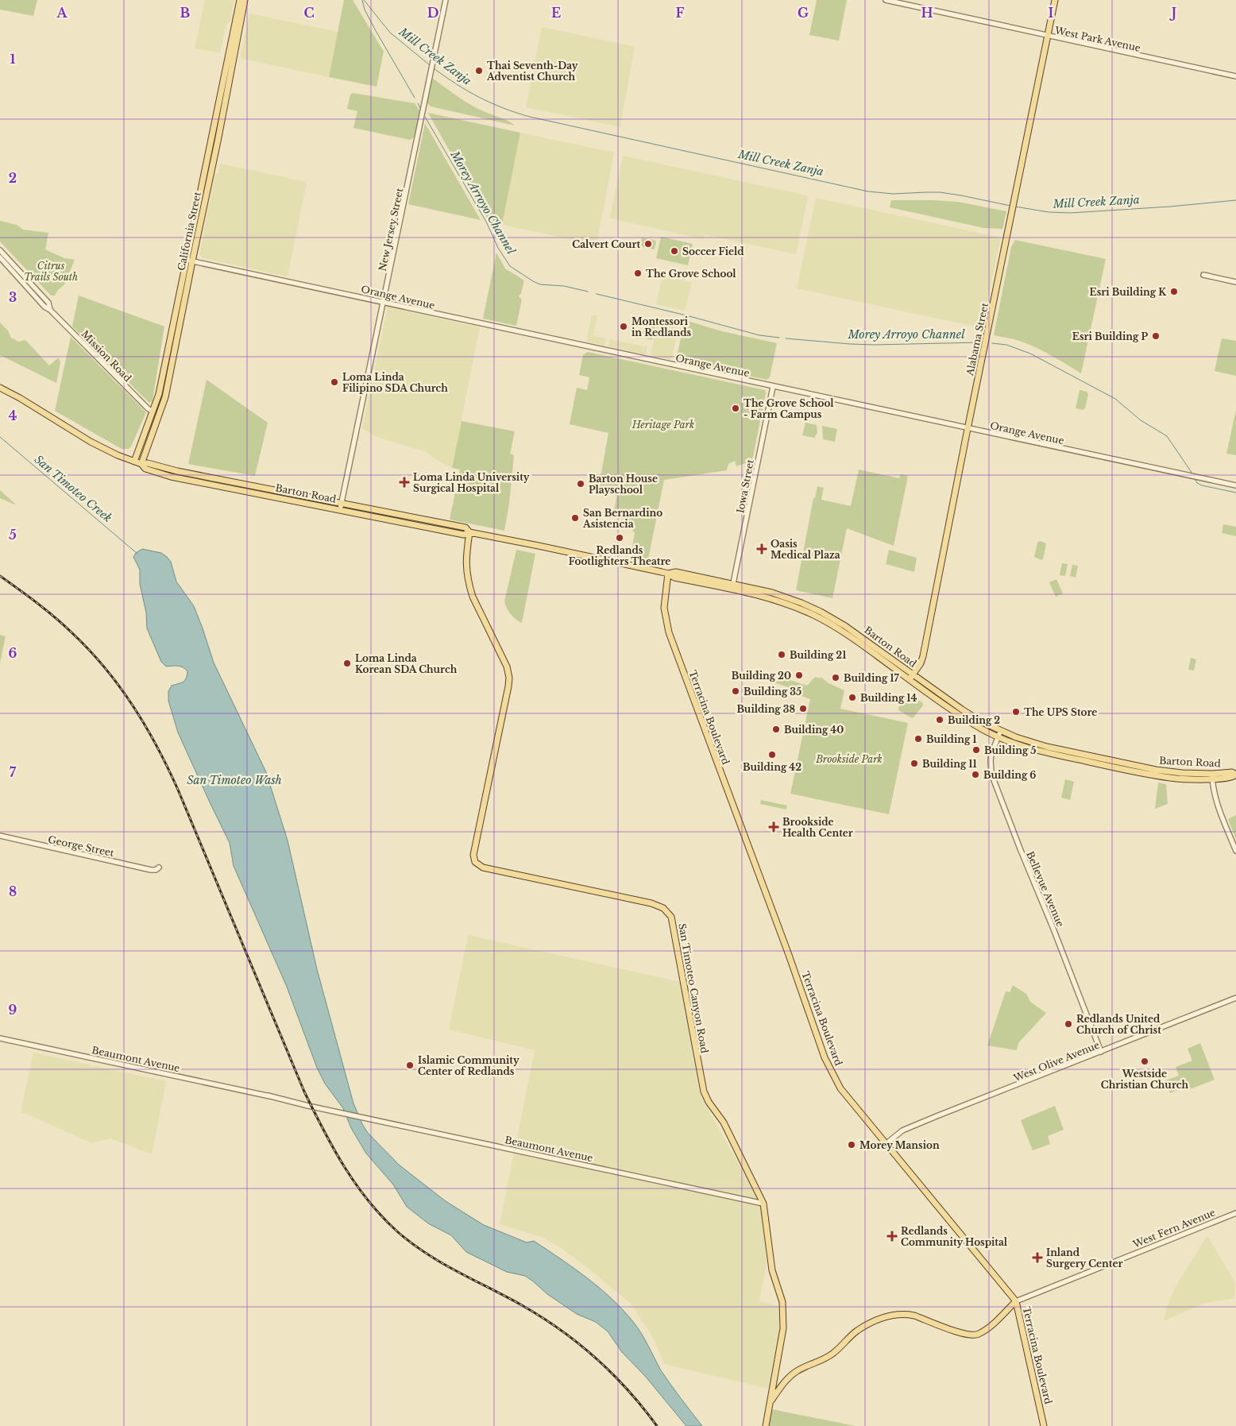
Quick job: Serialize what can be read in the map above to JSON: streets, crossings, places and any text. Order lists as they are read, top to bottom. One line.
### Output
{"streets":{"main road":["California Street","Alabama Street","Barton Road","Terracina Boulevard","San Timoteo Canyon Road","West Fern Avenue"],"street":["West Park Avenue","New Jersey Street","Orange Avenue","Mission Road","Iowa Street","George Street","Bellevue Avenue","Beaumont Avenue","West Olive Avenue"]},"crossings":[["West Park Avenue","Alabama Street"],["New Jersey Street","Orange Avenue"],["New Jersey Street","Barton Road"],["California Street","Orange Avenue"],["California Street","Mission Road"],["California Street","Barton Road"],["Orange Avenue","Alabama Street"],["Orange Avenue","Iowa Street"],["Alabama Street","Barton Road"],["Iowa Street","Barton Road"],["Barton Road","Terracina Boulevard"],["Barton Road","Bellevue Avenue"],["Barton Road","San Timoteo Canyon Road"],["Terracina Boulevard","West Olive Avenue"],["Terracina Boulevard","West Fern Avenue"],["Bellevue Avenue","West Olive Avenue"],["San Timoteo Canyon Road","Beaumont Avenue"],["San Timoteo Canyon Road","West Fern Avenue"]],"water":["Mill Creek Zanja","Morey Arroyo Channel","San Timoteo Creek","San Timoteo Wash"],"parks":["Citrus Trails South","Heritage Park","Brookside Park"],"places":{"other":["Thai Seventh-Day Adventist Church","Calvert Court","Soccer Field","The Grove School","Esri Building K","Montessori in Redlands","Esri Building P","Loma Linda Filipino SDA Church","The Grove School - Farm Campus","Barton House Playschool","San Bernardino Asistencia","Redlands Footlighters Theatre","Building 21","Loma Linda Korean SDA Church","Building 20","Building 17","Building 35","Building 14","Building 38","The UPS Store","Building 2","Building 40","Building 1","Building 5","Building 42","Building 11","Building 6","Redlands United Church of Christ","Westside Christian Church","Islamic Community Center of Redlands","Morey Mansion"],"health":["Loma Linda University Surgical Hospital","Oasis Medical Plaza","Brookside Health Center","Redlands Community Hospital","Inland Surgery Center"]},"grid":{"columns":["A","B","C","D","E","F","G","H","I","J"],"rows":["1","2","3","4","5","6","7","8","9"]}}
